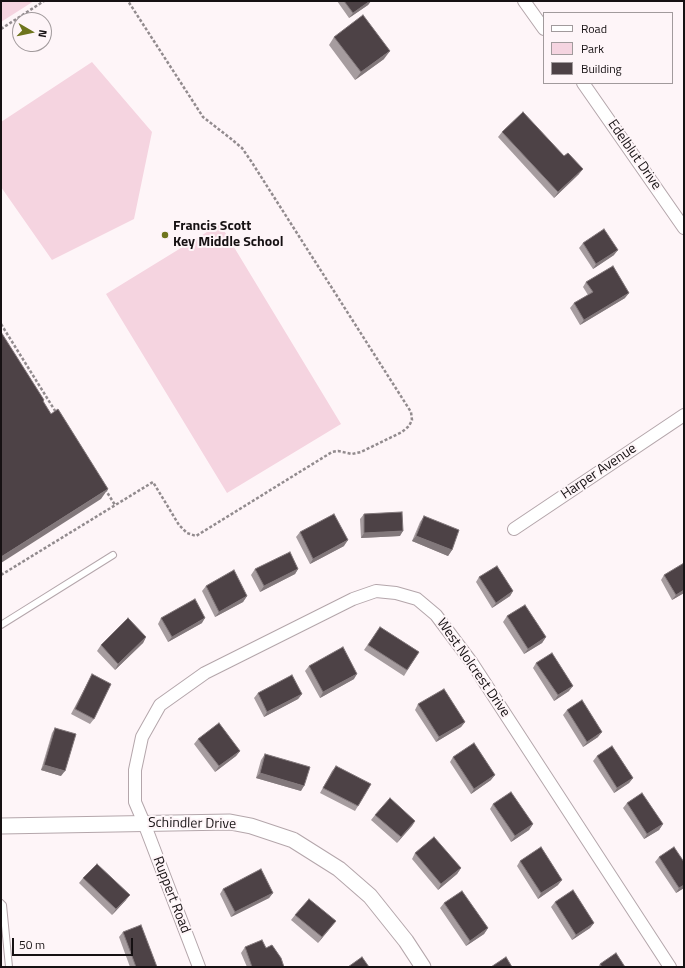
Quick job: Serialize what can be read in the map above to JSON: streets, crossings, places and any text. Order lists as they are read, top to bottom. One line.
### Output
{"streets":{"street":["Edelblut Drive","Harper Avenue","West Nolcrest Drive","Schindler Drive","Ruppert Road"]},"crossings":[["West Nolcrest Drive","Schindler Drive"],["West Nolcrest Drive","Ruppert Road"],["Schindler Drive","Ruppert Road"]],"places":["Francis Scott Key Middle School"],"legend":["Road","Park","Building"],"scale_bar":"50 m","north":"right"}
